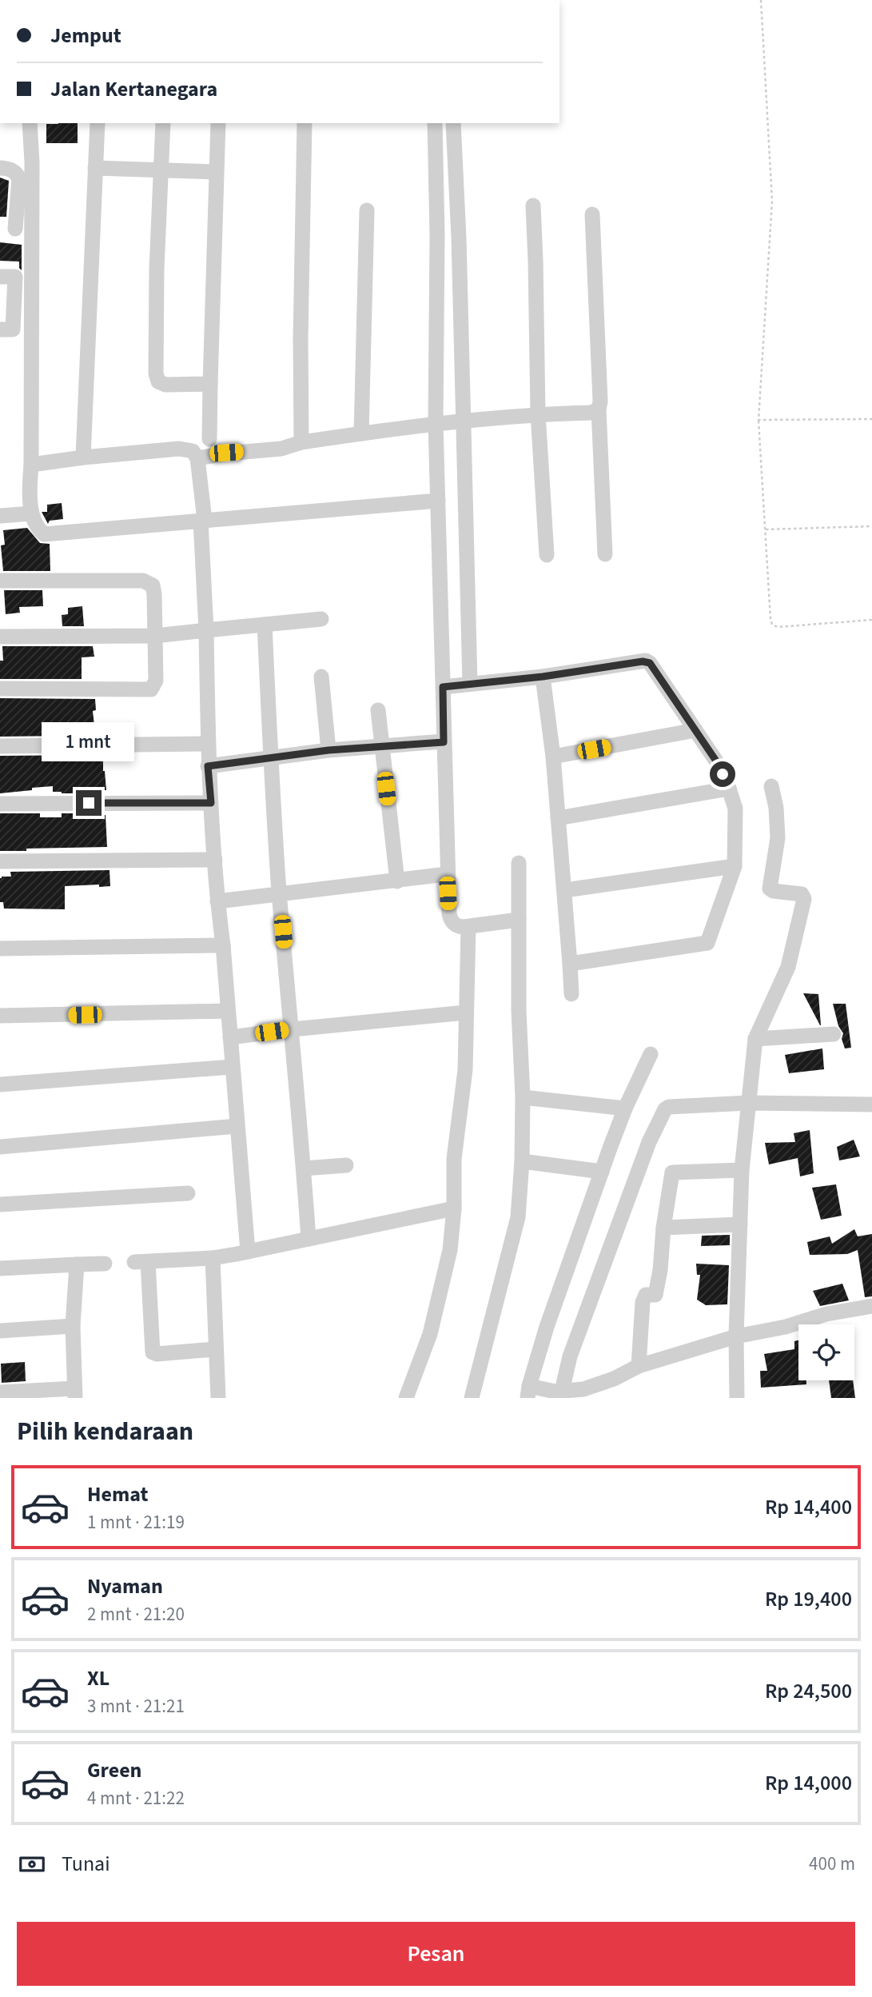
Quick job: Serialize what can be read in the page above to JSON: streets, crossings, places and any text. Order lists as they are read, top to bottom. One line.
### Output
{"page":{"banner":["Jemput","Jalan Kertanegara"],"bubble":"1 mnt","heading":"Pilih kendaraan","list":[{"name":"Hemat","note":"1 mnt · 21:19","value":"Rp 14,400"},{"name":"Nyaman","note":"2 mnt · 21:20","value":"Rp 19,400"},{"name":"XL","note":"3 mnt · 21:21","value":"Rp 24,500"},{"name":"Green","note":"4 mnt · 21:22","value":"Rp 14,000"}],"pay":["Tunai","400 m"],"buttons":"Pesan"}}
